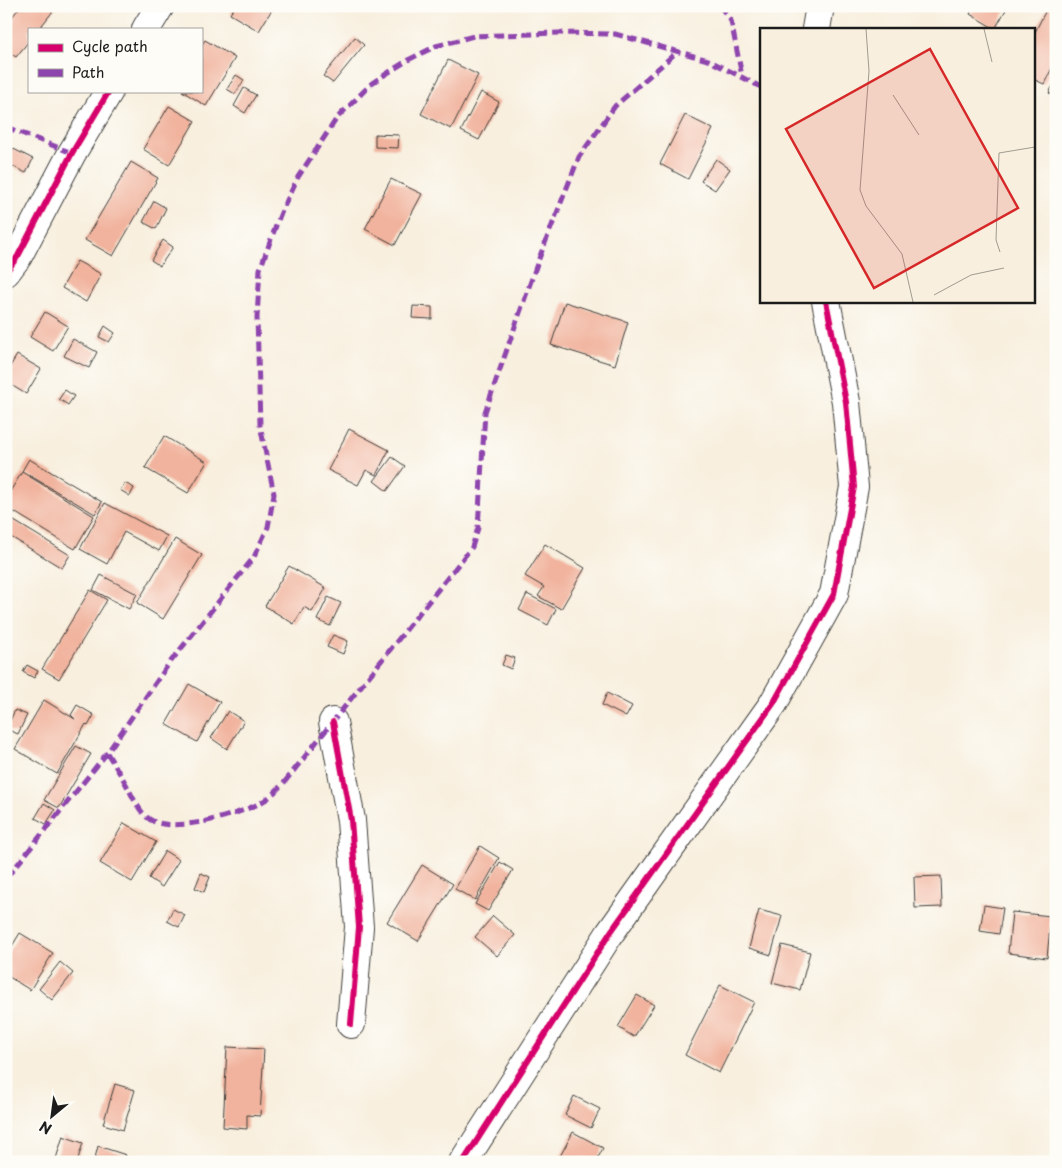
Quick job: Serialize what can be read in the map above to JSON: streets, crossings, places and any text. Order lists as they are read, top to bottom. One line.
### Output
{"legend":["Cycle path","Path"],"north":"bottom left"}
